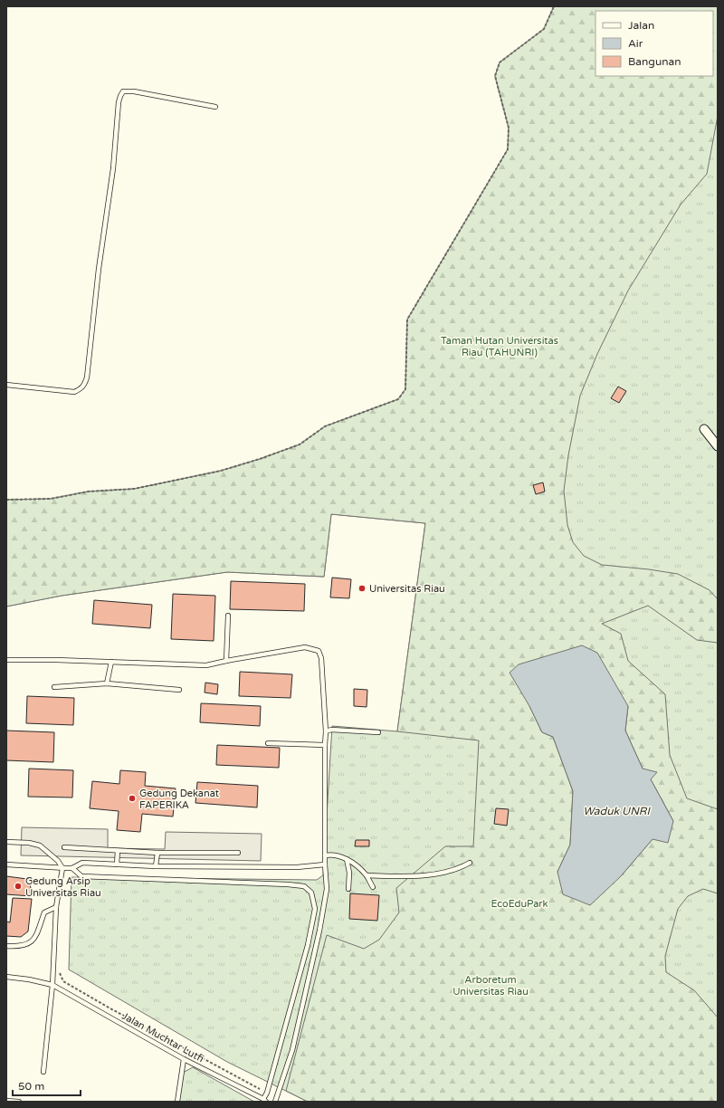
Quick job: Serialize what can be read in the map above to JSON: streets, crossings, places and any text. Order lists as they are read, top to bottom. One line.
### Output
{"streets":{"lane":["Jalan Muchtar Lutfi"]},"water":["Waduk UNRI"],"parks":["Taman Hutan Universitas Riau (TAHUNRI)","EcoEduPark","Arboretum Universitas Riau"],"places":["Universitas Riau","Gedung Dekanat FAPERIKA","Gedung Arsip Universitas Riau"],"legend":["Jalan","Air","Bangunan"],"scale_bar":"50 m"}
